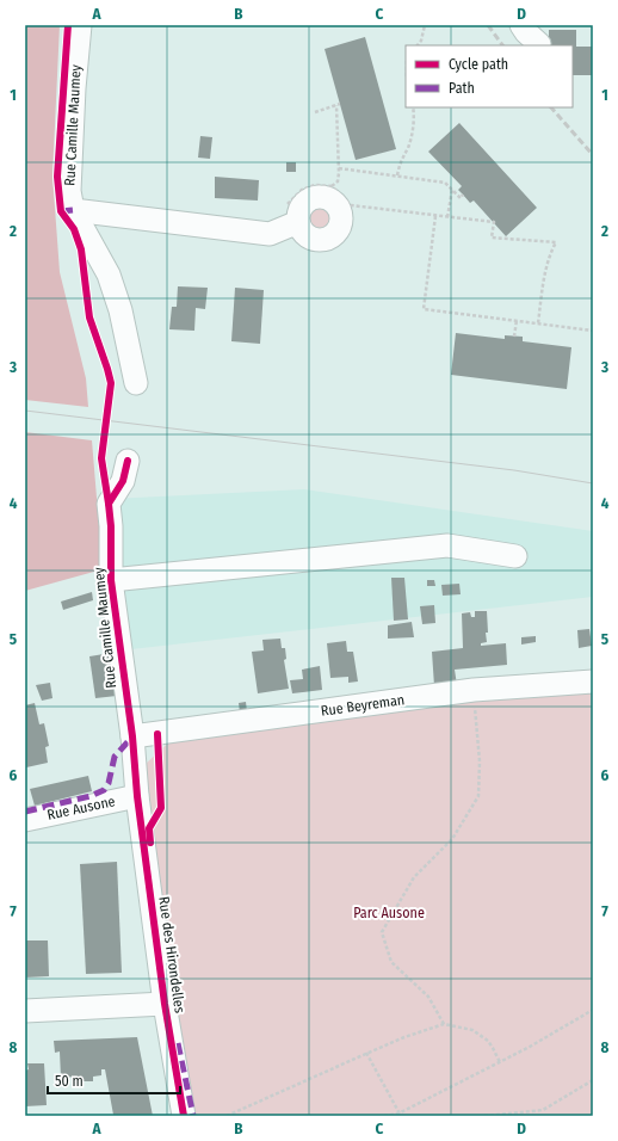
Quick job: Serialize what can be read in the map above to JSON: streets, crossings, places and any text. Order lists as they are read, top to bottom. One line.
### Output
{"streets":{"street":["Rue Camille Maumey","Rue Beyreman","Rue Ausone","Rue des Hirondelles"]},"crossings":[["Rue Camille Maumey","Rue Beyreman"],["Rue Camille Maumey","Rue Ausone"],["Rue Camille Maumey","Rue des Hirondelles"],["Rue Ausone","Rue des Hirondelles"]],"parks":["Parc Ausone"],"legend":["Cycle path","Path"],"scale_bar":"50 m","grid":{"columns":["A","B","C","D"],"rows":["1","2","3","4","5","6","7","8"]}}
